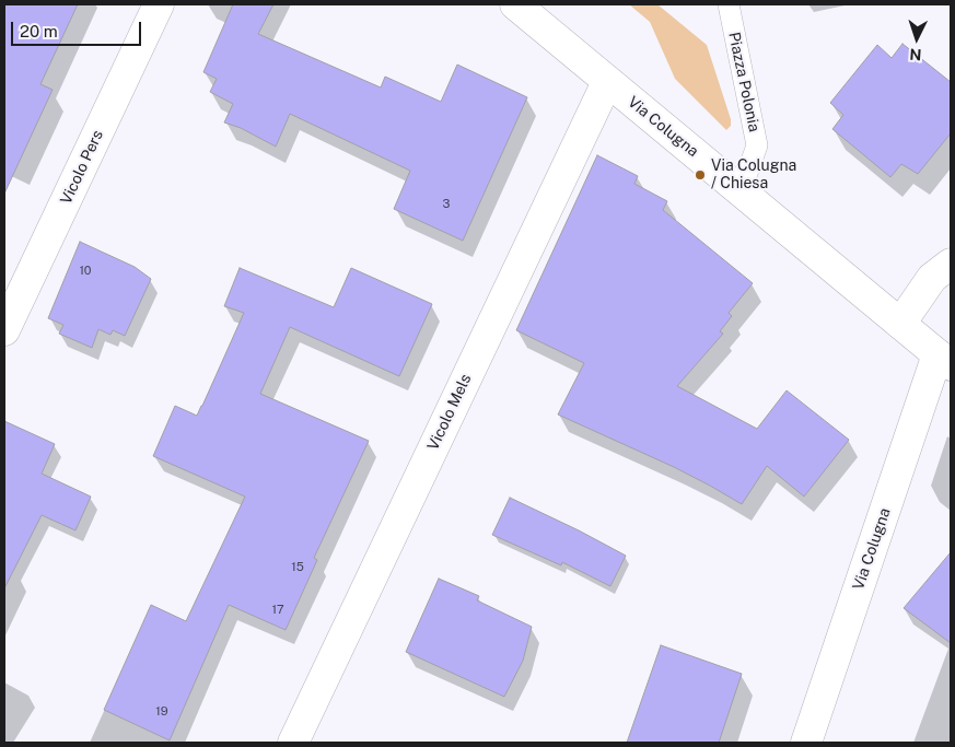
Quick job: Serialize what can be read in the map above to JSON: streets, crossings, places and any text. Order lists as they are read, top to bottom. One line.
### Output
{"streets":{"street":["Via Colugna","Vicolo Pers","Vicolo Mels"],"lane":["Piazza Polonia"]},"crossings":[["Piazza Polonia","Via Colugna"],["Via Colugna","Vicolo Mels"]],"places":["Via Colugna / Chiesa"],"house_numbers":["3","10","15","17","19"],"scale_bar":"20 m","north":"bottom"}
